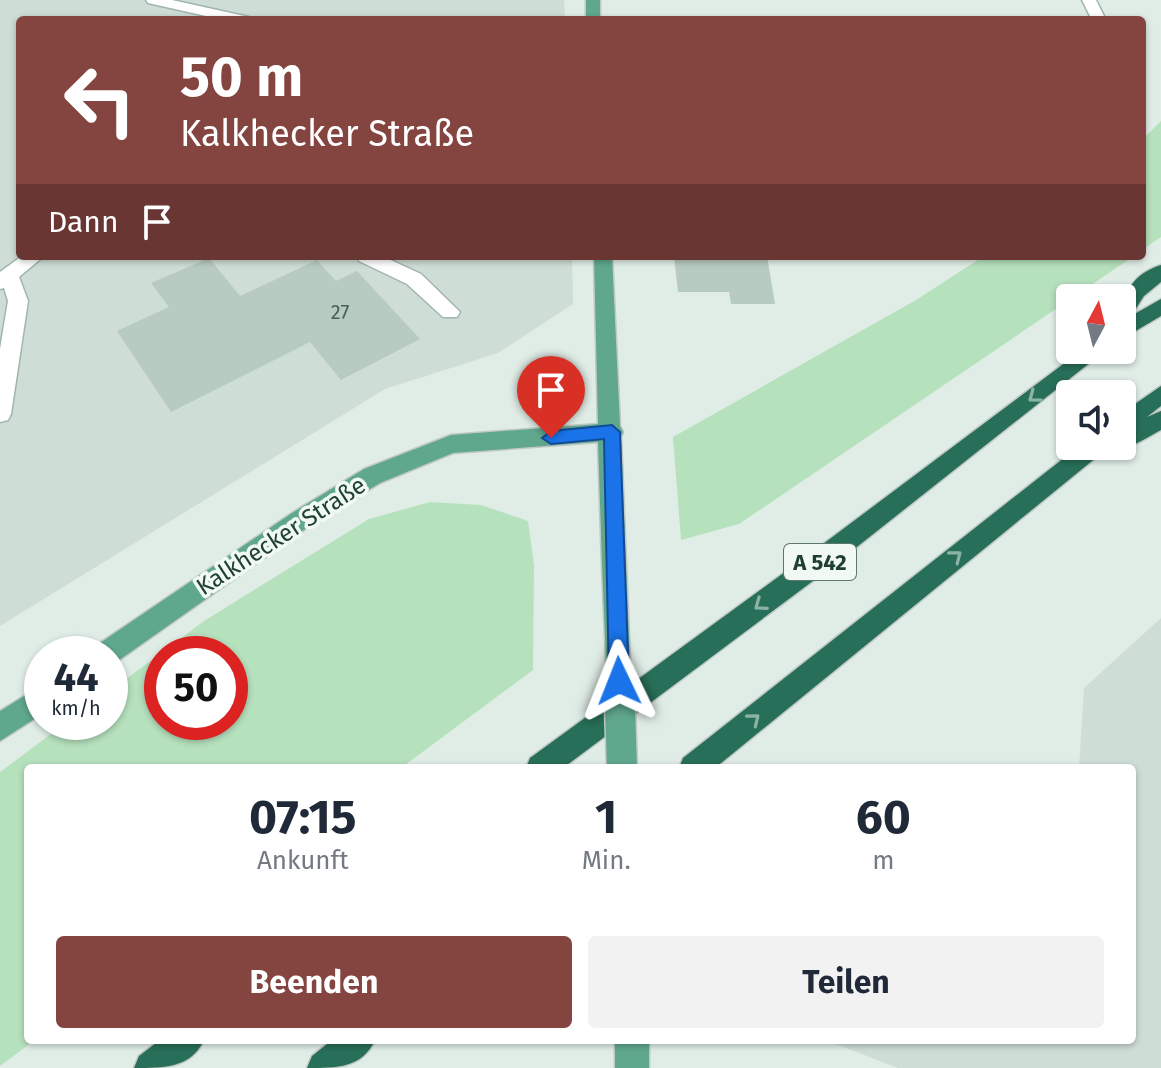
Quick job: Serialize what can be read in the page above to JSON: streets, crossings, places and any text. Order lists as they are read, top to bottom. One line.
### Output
{"streets":{"highway":["A 542"],"main road":["Kalkhecker Straße"]},"house_numbers":["27"],"north":"top","page":{"turn":["50 m","Kalkhecker Straße"],"then":"Dann","speed":"44 km/h","limit":"50","eta":["07:15","Ankunft","1","Min.","60","m"],"buttons":["Beenden","Teilen"]}}
